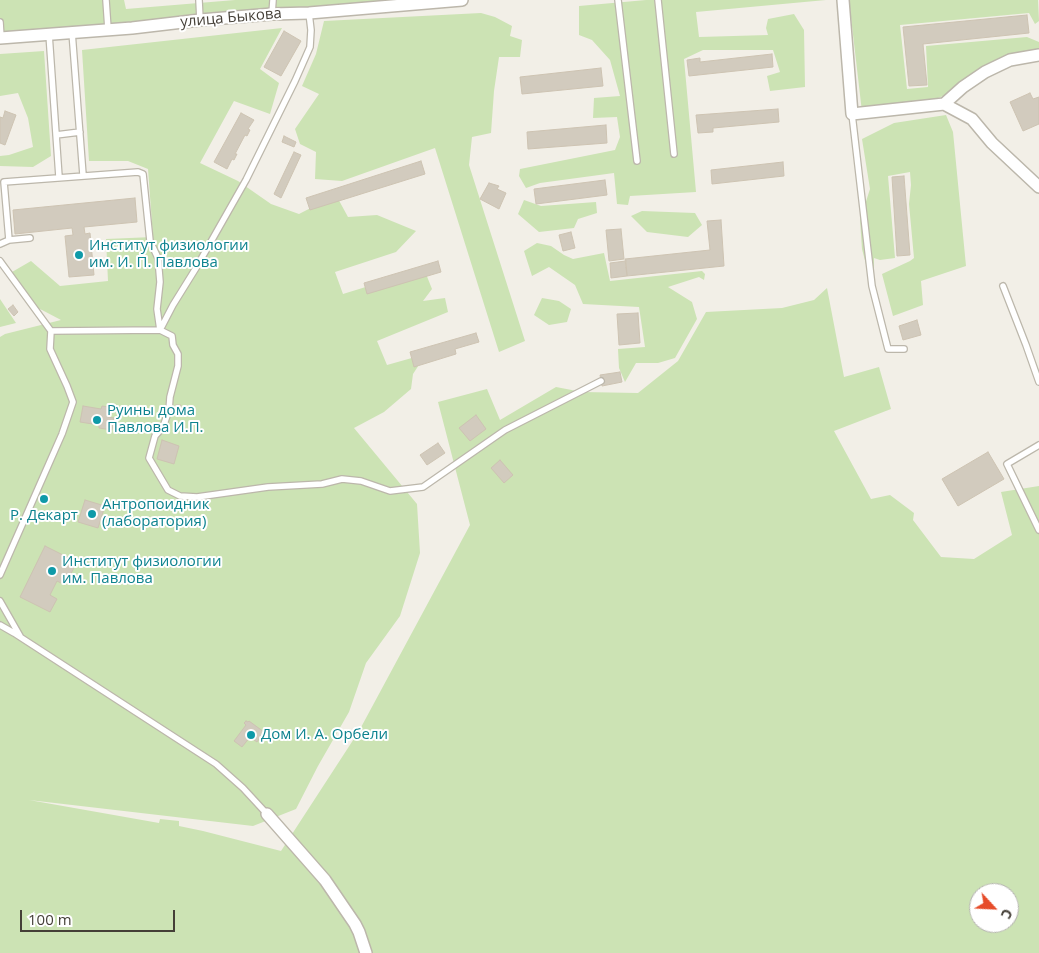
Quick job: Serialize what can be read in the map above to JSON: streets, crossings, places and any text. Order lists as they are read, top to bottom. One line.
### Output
{"streets":{"street":["улица Быкова"]},"places":["Институт физиологии им. И. П. Павлова","Руины дома Павлова И.П.","Р. Декарт","Антропоидник (лаборатория)","Институт физиологии им. Павлова","Дом И. А. Орбели"],"scale_bar":"100 m","north":"bottom right"}
